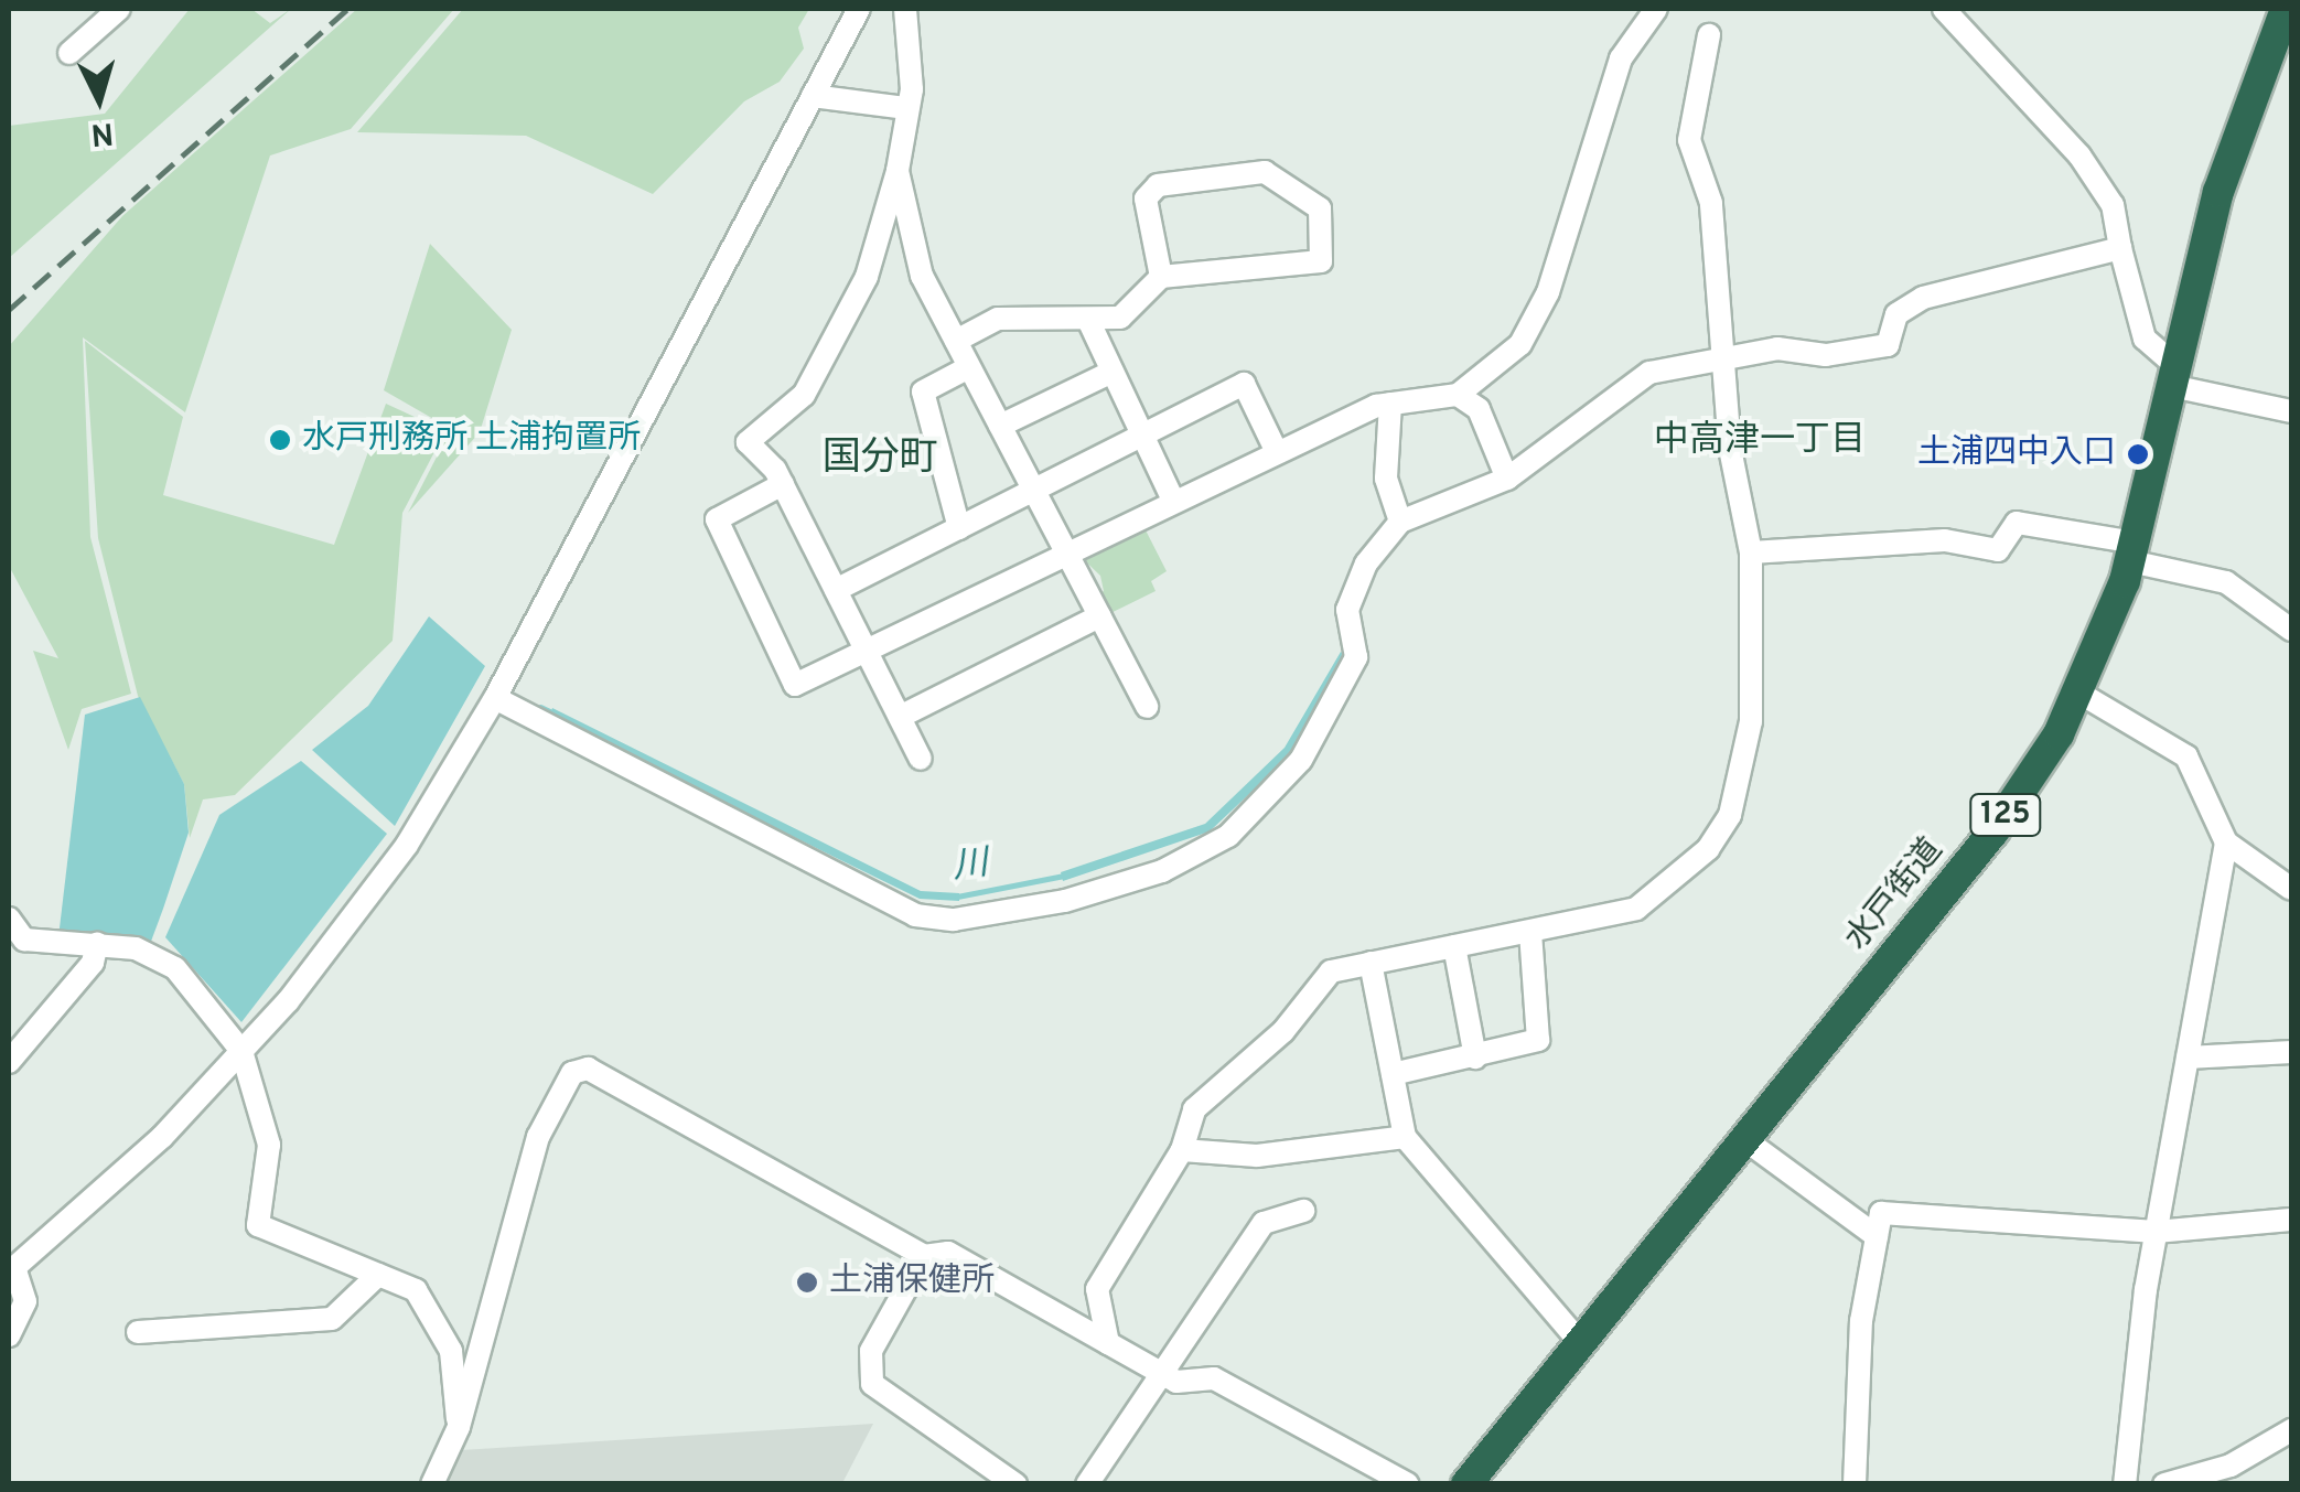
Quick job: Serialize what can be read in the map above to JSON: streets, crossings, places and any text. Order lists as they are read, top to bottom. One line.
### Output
{"streets":{"highway":["125","水戸街道"]},"districts":["中高津一丁目","国分町"],"water":["川"],"places":["水戸刑務所 土浦拘置所","土浦四中入口","土浦保健所"],"north":"bottom"}
